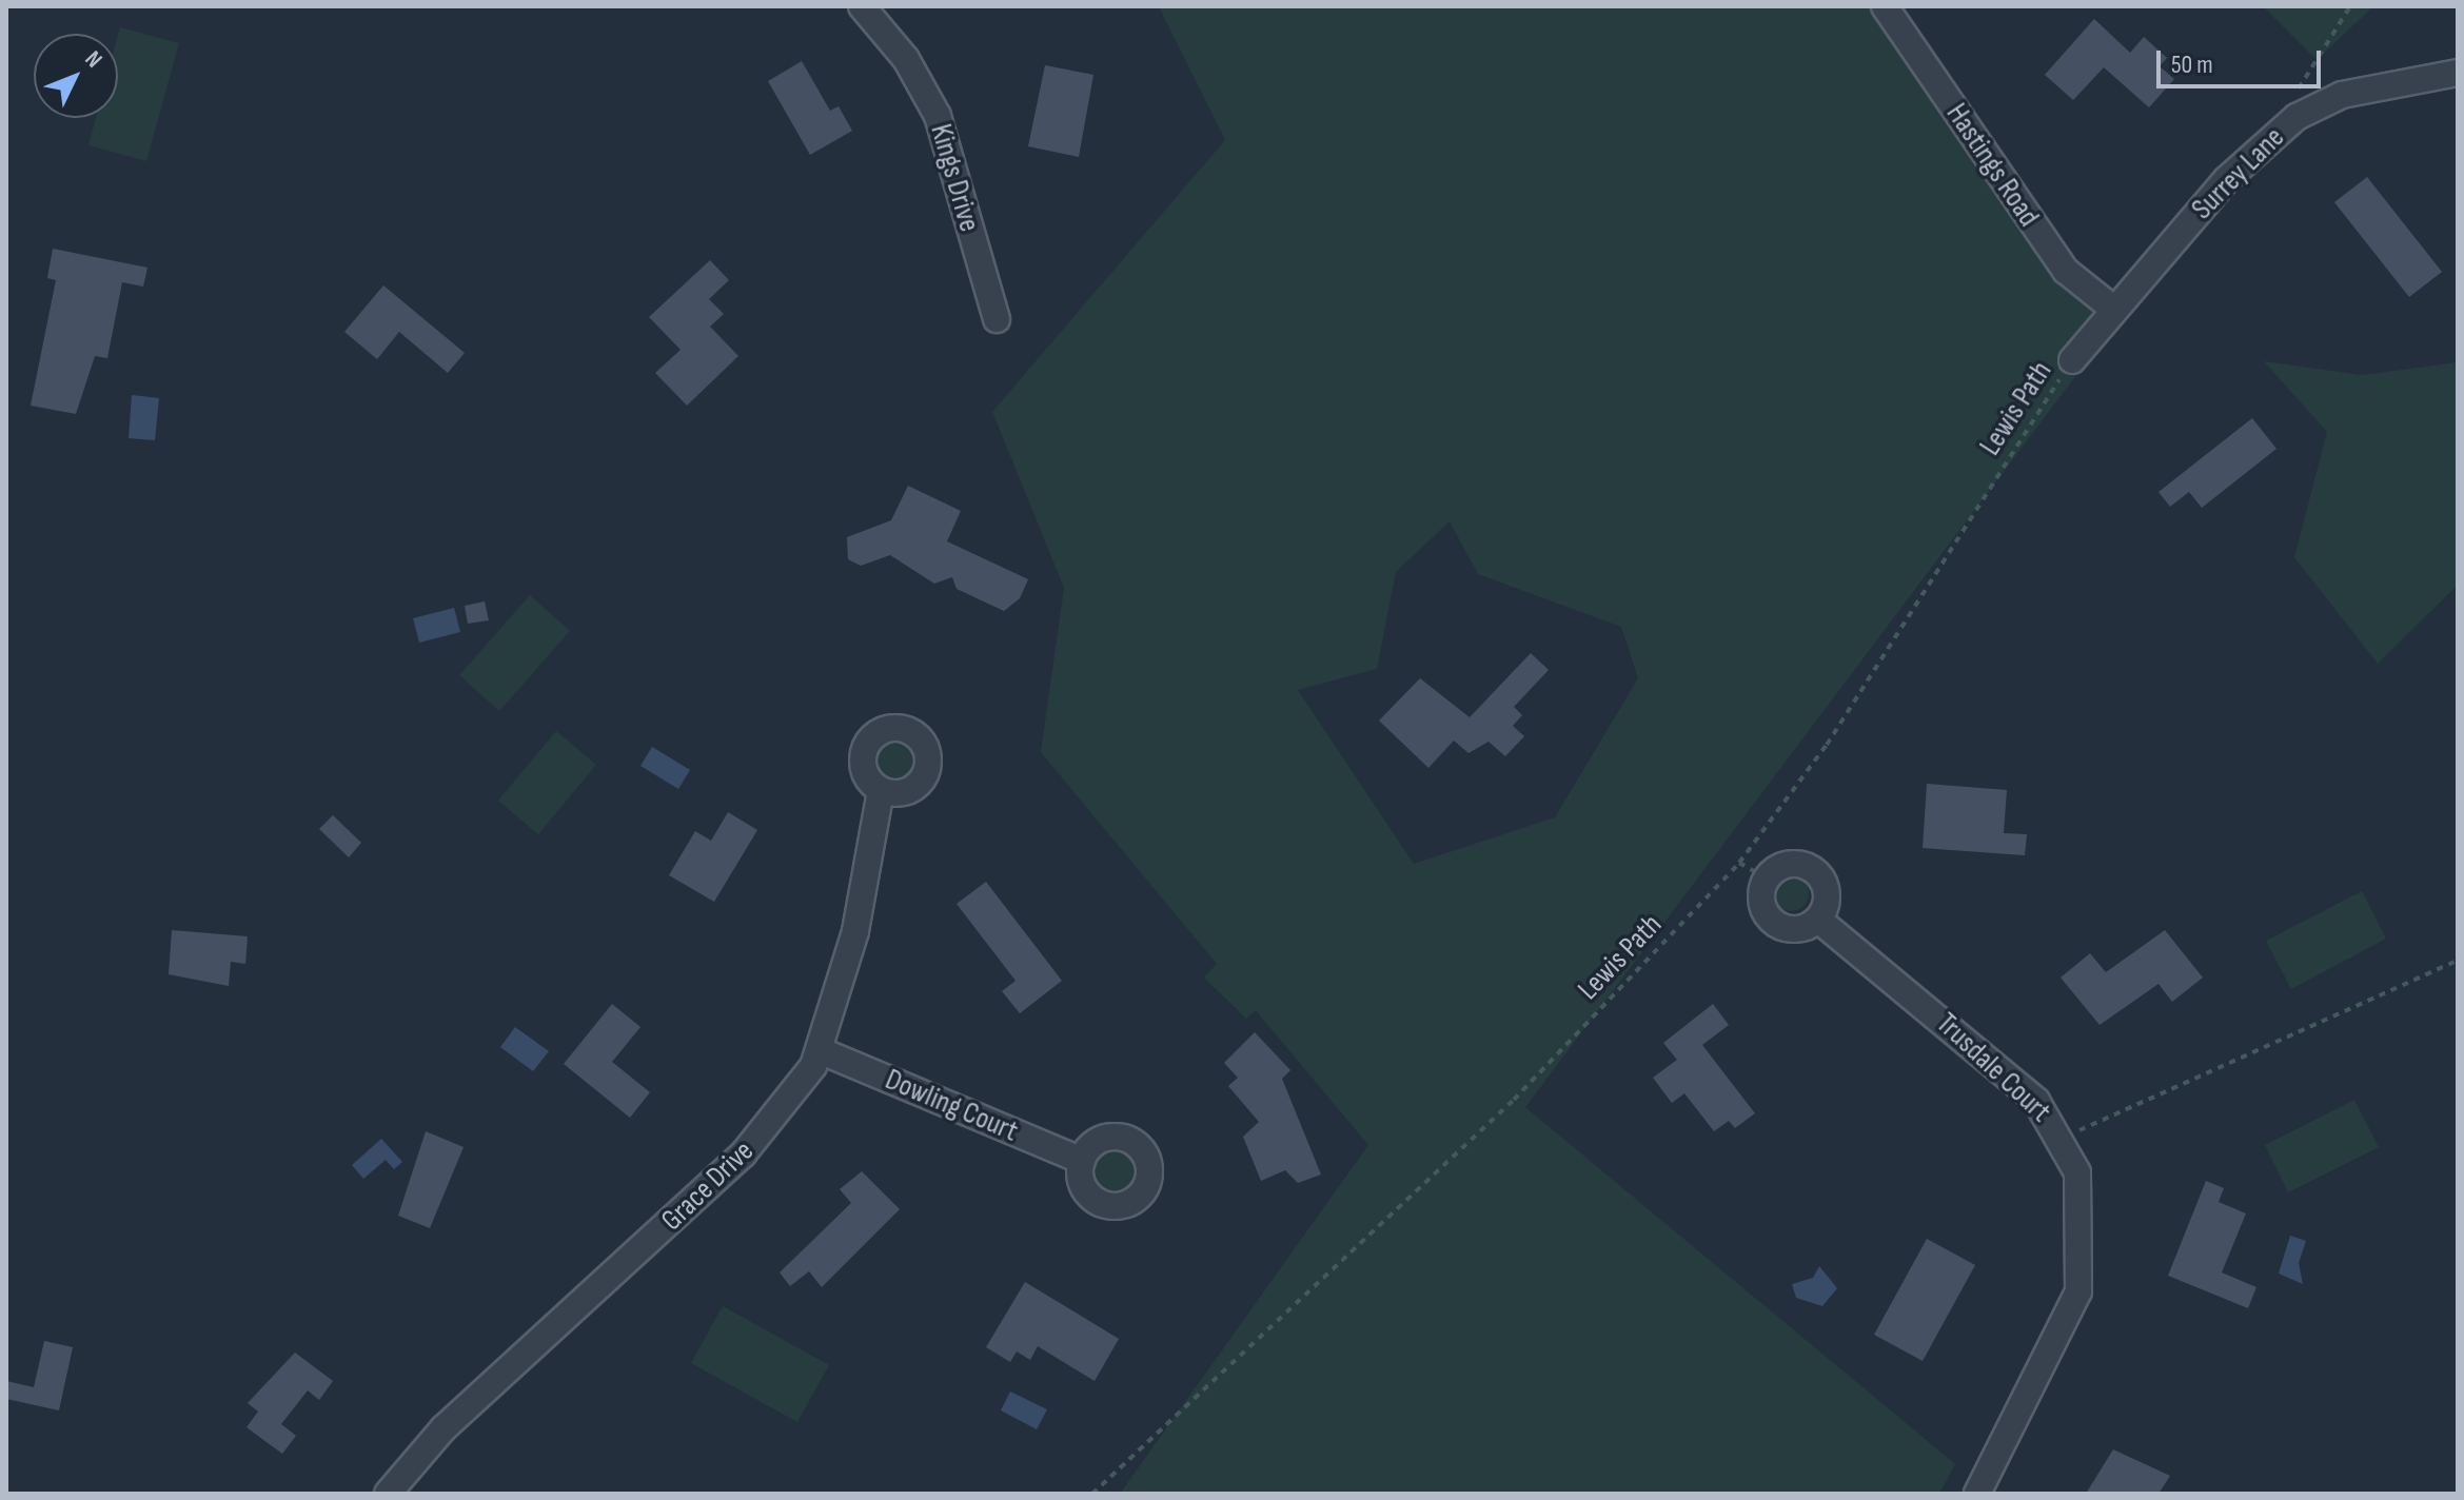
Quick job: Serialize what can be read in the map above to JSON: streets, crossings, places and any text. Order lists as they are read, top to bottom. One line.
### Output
{"streets":{"street":["Hastings Road","Surrey Lane","Kings Drive","Trusdale Court","Dowling Court","Grace Drive"],"path":["Lewis Path"]},"crossings":[["Hastings Road","Surrey Lane"],["Surrey Lane","Lewis Path"],["Dowling Court","Grace Drive"]],"scale_bar":"50 m","north":"top right"}
